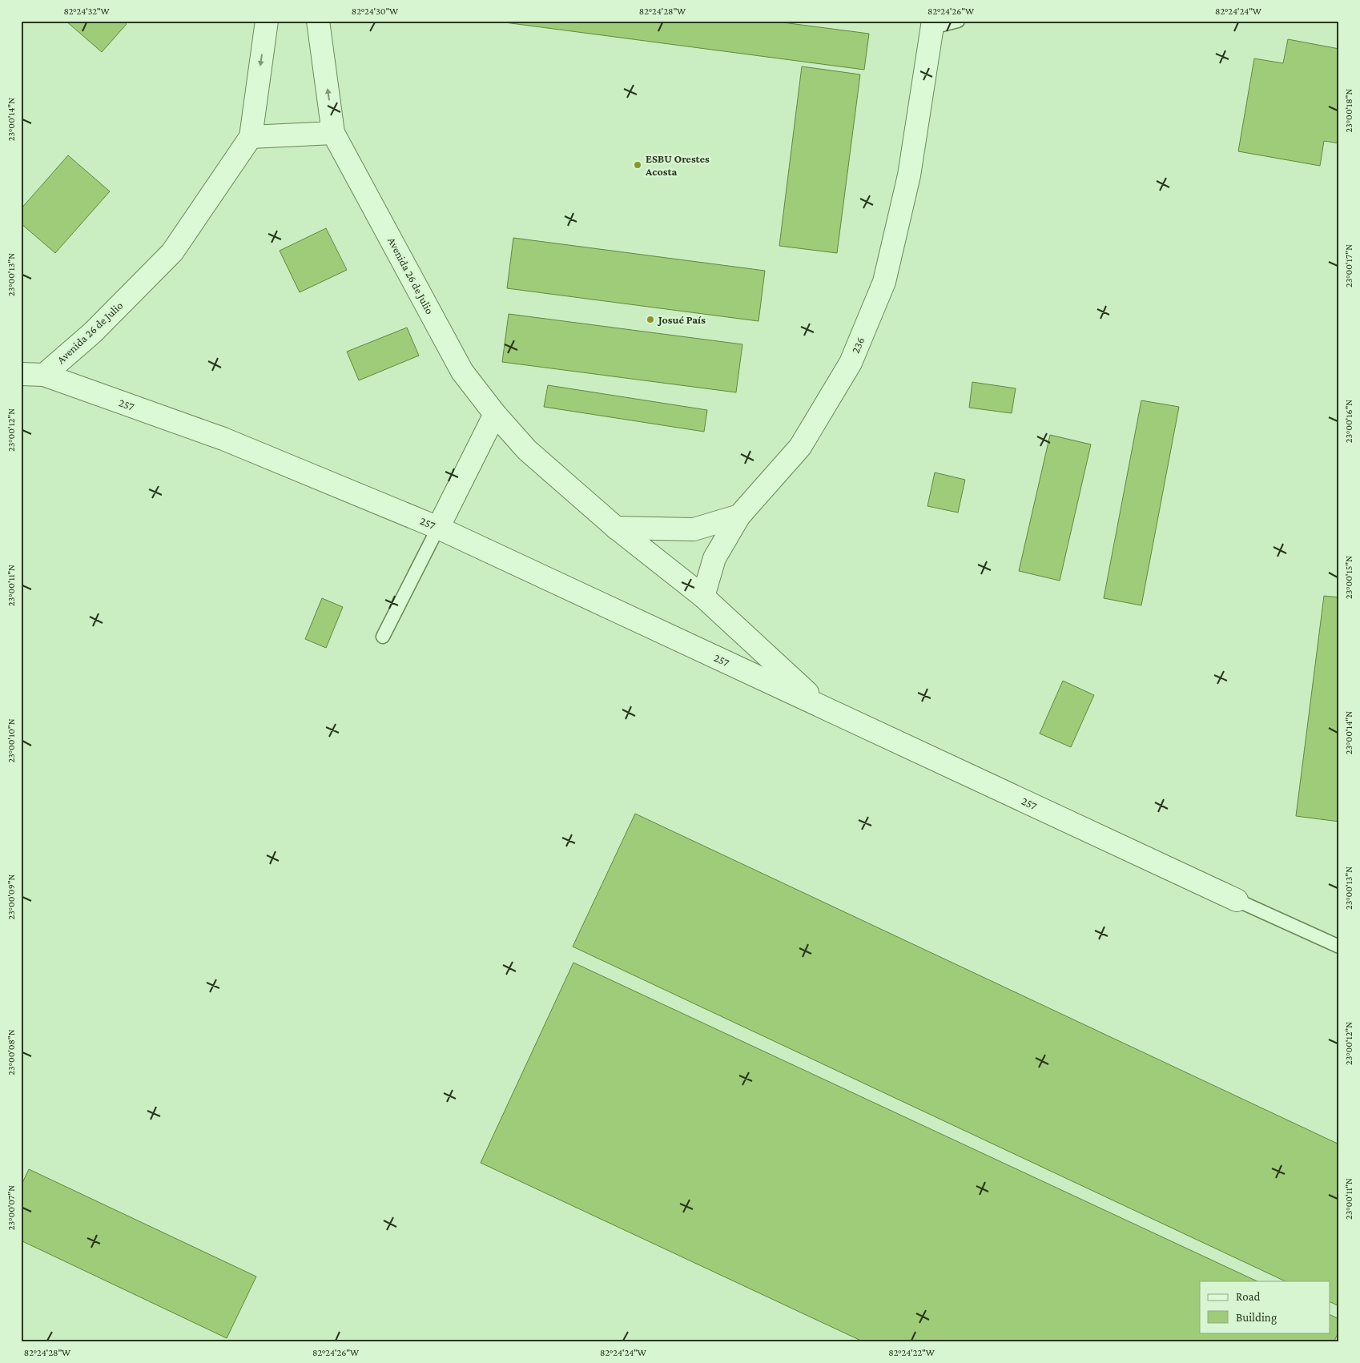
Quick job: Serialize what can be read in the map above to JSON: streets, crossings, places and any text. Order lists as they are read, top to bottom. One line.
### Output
{"streets":{"street":["Avenida 26 de Julio","236","257"]},"crossings":[["Avenida 26 de Julio","257"],["236","257"]],"places":["ESBU Orestes Acosta","Josué País"],"legend":["Road","Building"],"coordinates":["82°24'32\"W","82°24'30\"W","82°24'28\"W","82°24'26\"W","82°24'24\"W","23°00'18\"N","23°00'14\"N","23°00'17\"N","23°00'13\"N","23°00'16\"N","23°00'12\"N","23°00'15\"N","23°00'11\"N","23°00'10\"N","23°00'09\"N","23°00'08\"N","23°00'07\"N","82°24'22\"W"]}
